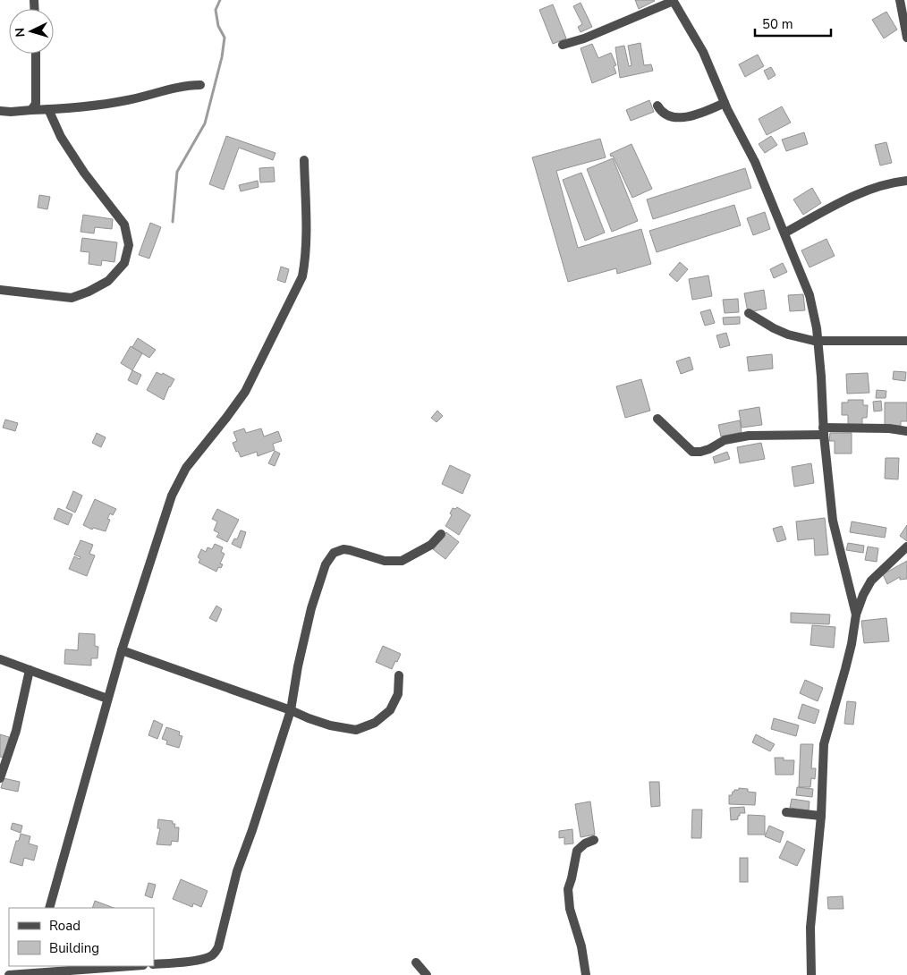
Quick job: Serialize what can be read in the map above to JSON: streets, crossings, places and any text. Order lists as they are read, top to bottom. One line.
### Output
{"legend":["Road","Building"],"scale_bar":"50 m","north":"left"}
